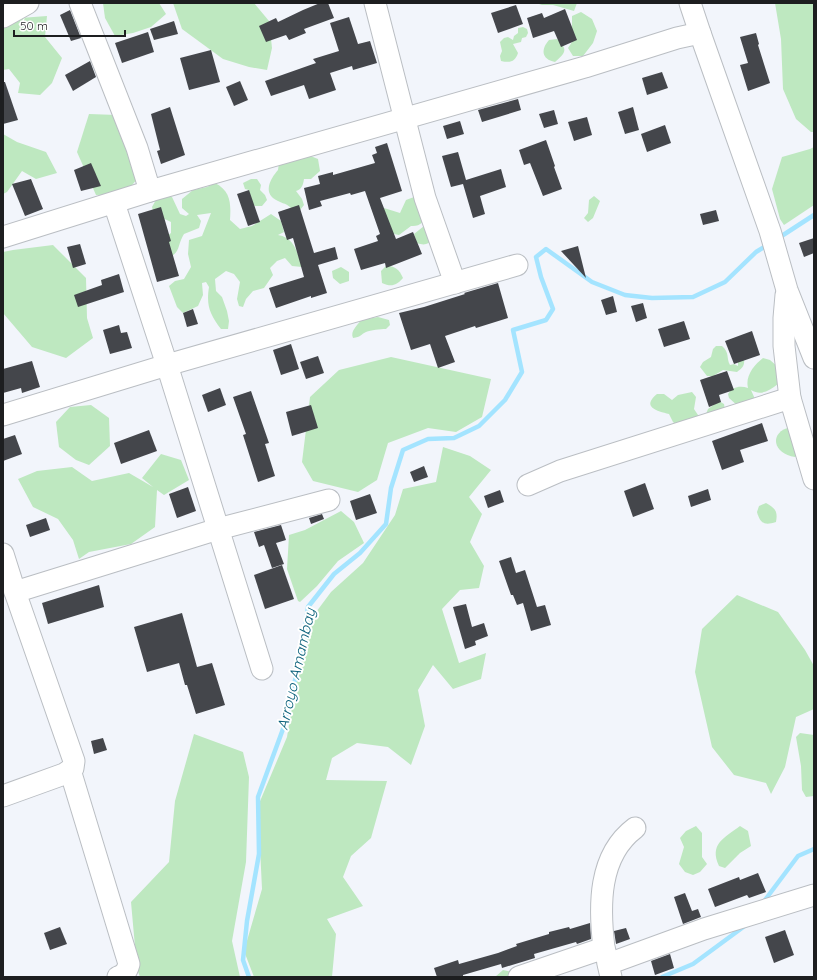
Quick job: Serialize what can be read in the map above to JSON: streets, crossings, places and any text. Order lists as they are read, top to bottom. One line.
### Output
{"water":["Arroyo Amambay"],"scale_bar":"50 m"}
